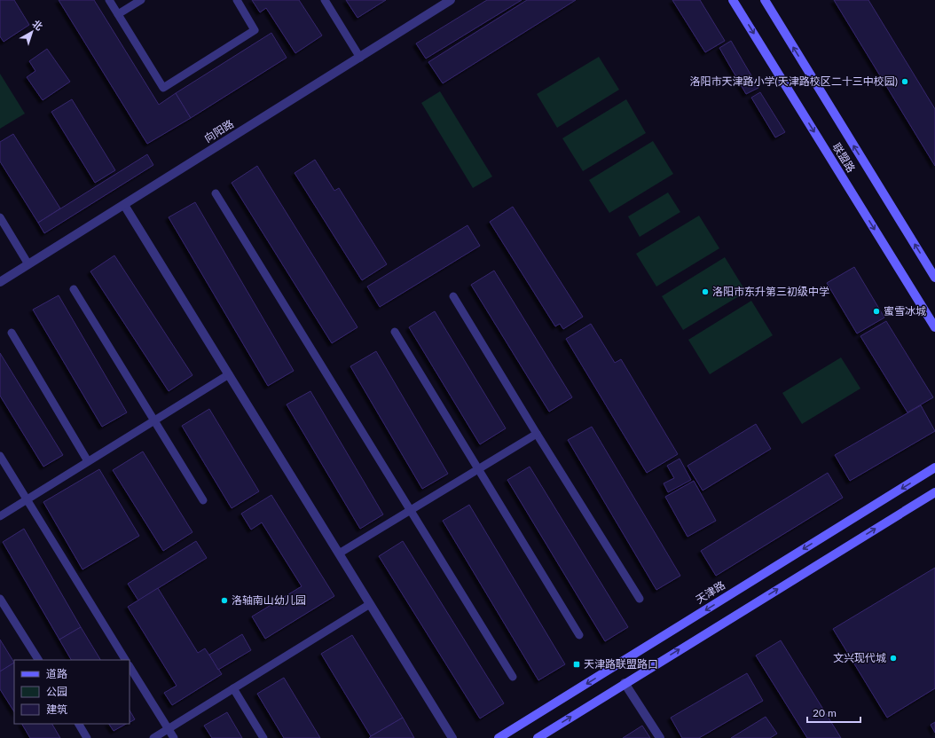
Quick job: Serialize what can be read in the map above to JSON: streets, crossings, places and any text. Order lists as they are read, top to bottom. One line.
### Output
{"streets":{"main road":["联盟路","天津路"],"street":["向阳路"]},"places":{"other":["洛阳市天津路小学(天津路校区二十三中校园)","洛阳市东升第三初级中学","蜜雪冰城","洛轴南山幼儿园","文兴现代城"],"transit":["天津路联盟路口"]},"legend":["道路","公园","建筑"],"scale_bar":"20 m","north":"top right"}
